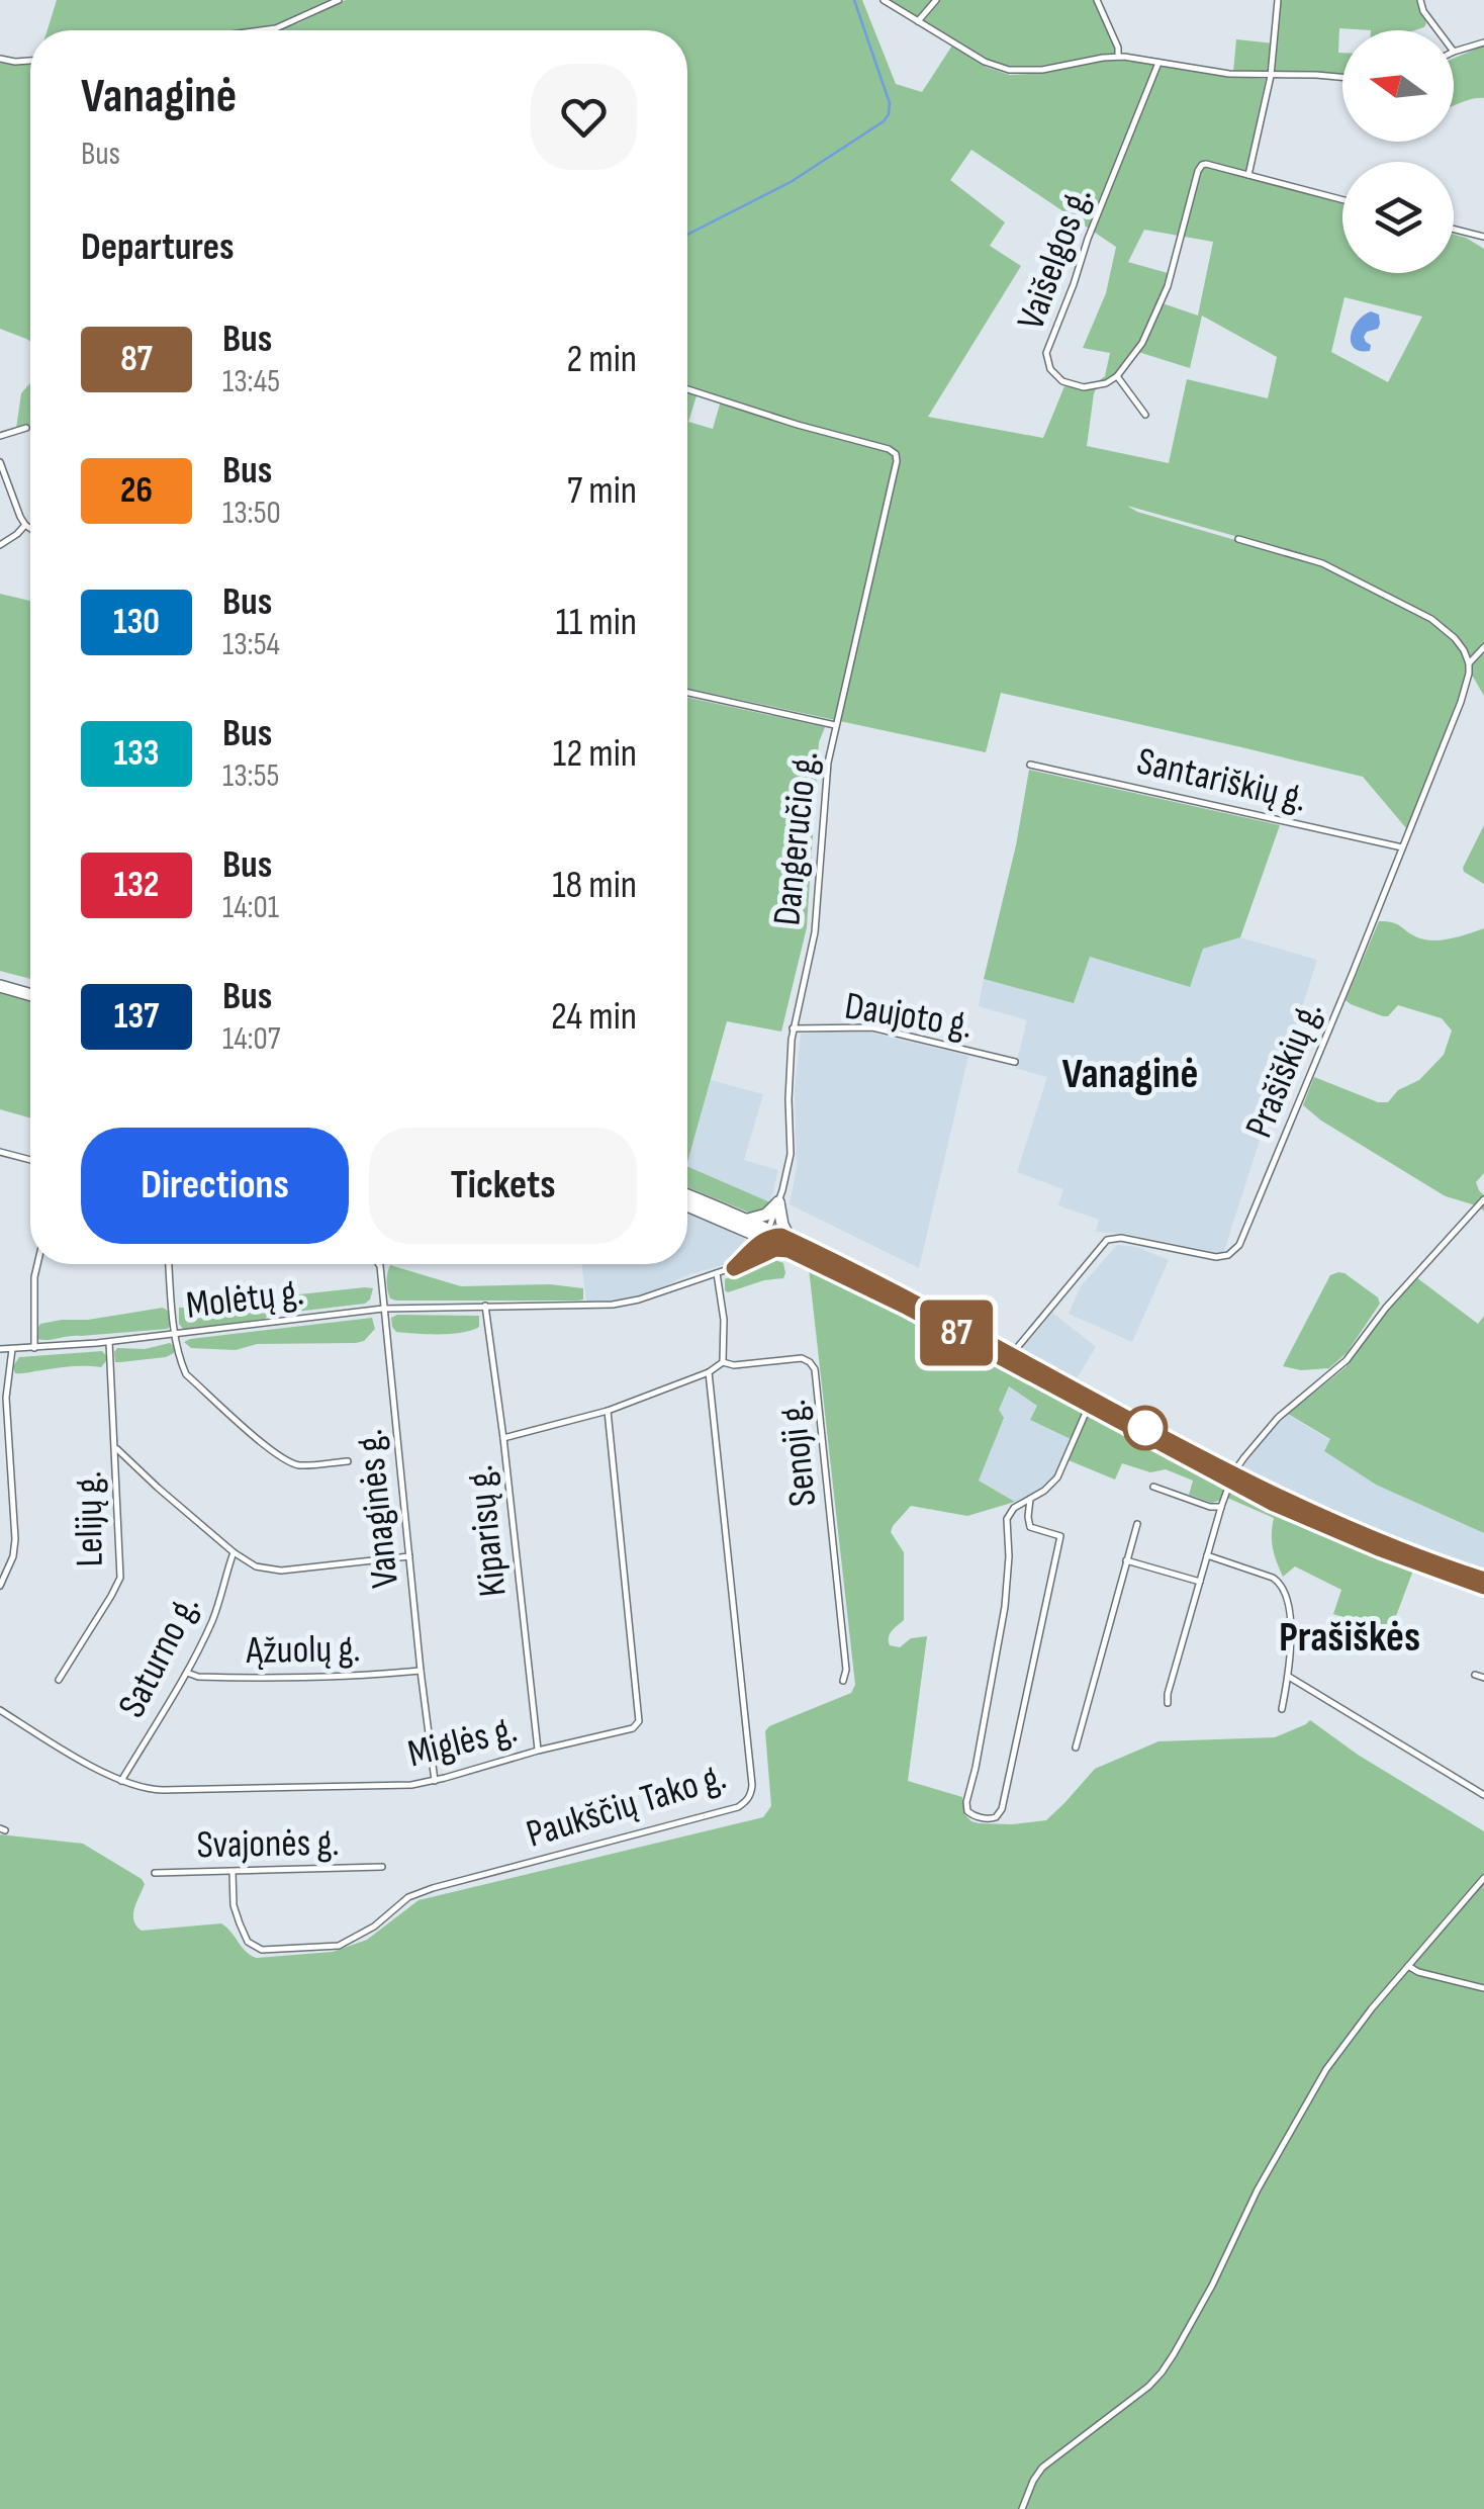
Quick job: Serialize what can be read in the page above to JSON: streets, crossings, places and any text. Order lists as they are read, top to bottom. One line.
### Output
{"streets":{"street":["Vaišelgos g.","Santariškių g.","Dangeručio g.","Daujoto g.","Prašiškių g.","Molėtų g.","Senoji g.","Vanaginės g.","Lelijų g.","Kiparisų g.","Ąžuolų g.","Saturno g.","Miglės g.","Paukščių Tako g.","Svajonės g."]},"crossings":[["Santariškių g.","Prašiškių g."],["Dangeručio g.","Daujoto g."],["Molėtų g.","Vanaginės g."],["Molėtų g.","Lelijų g."],["Molėtų g.","Kiparisų g."],["Vanaginės g.","Ąžuolų g."],["Vanaginės g.","Miglės g."],["Kiparisų g.","Miglės g."],["Ąžuolų g.","Saturno g."],["Saturno g.","Miglės g."],["Paukščių Tako g.","Svajonės g."]],"districts":["Vanaginė","Prašiškės"],"lines":["bus line 87"],"north":"left","page":{"on_map":"87","heading":[["Vanaginė","Bus"],"Departures"],"list":[{"mark":"87","name":"Bus","note":"13:45","value":"2 min"},{"mark":"26","name":"Bus","note":"13:50","value":"7 min"},{"mark":"130","name":"Bus","note":"13:54","value":"11 min"},{"mark":"133","name":"Bus","note":"13:55","value":"12 min"},{"mark":"132","name":"Bus","note":"14:01","value":"18 min"},{"mark":"137","name":"Bus","note":"14:07","value":"24 min"}],"buttons":["Directions","Tickets"]}}
